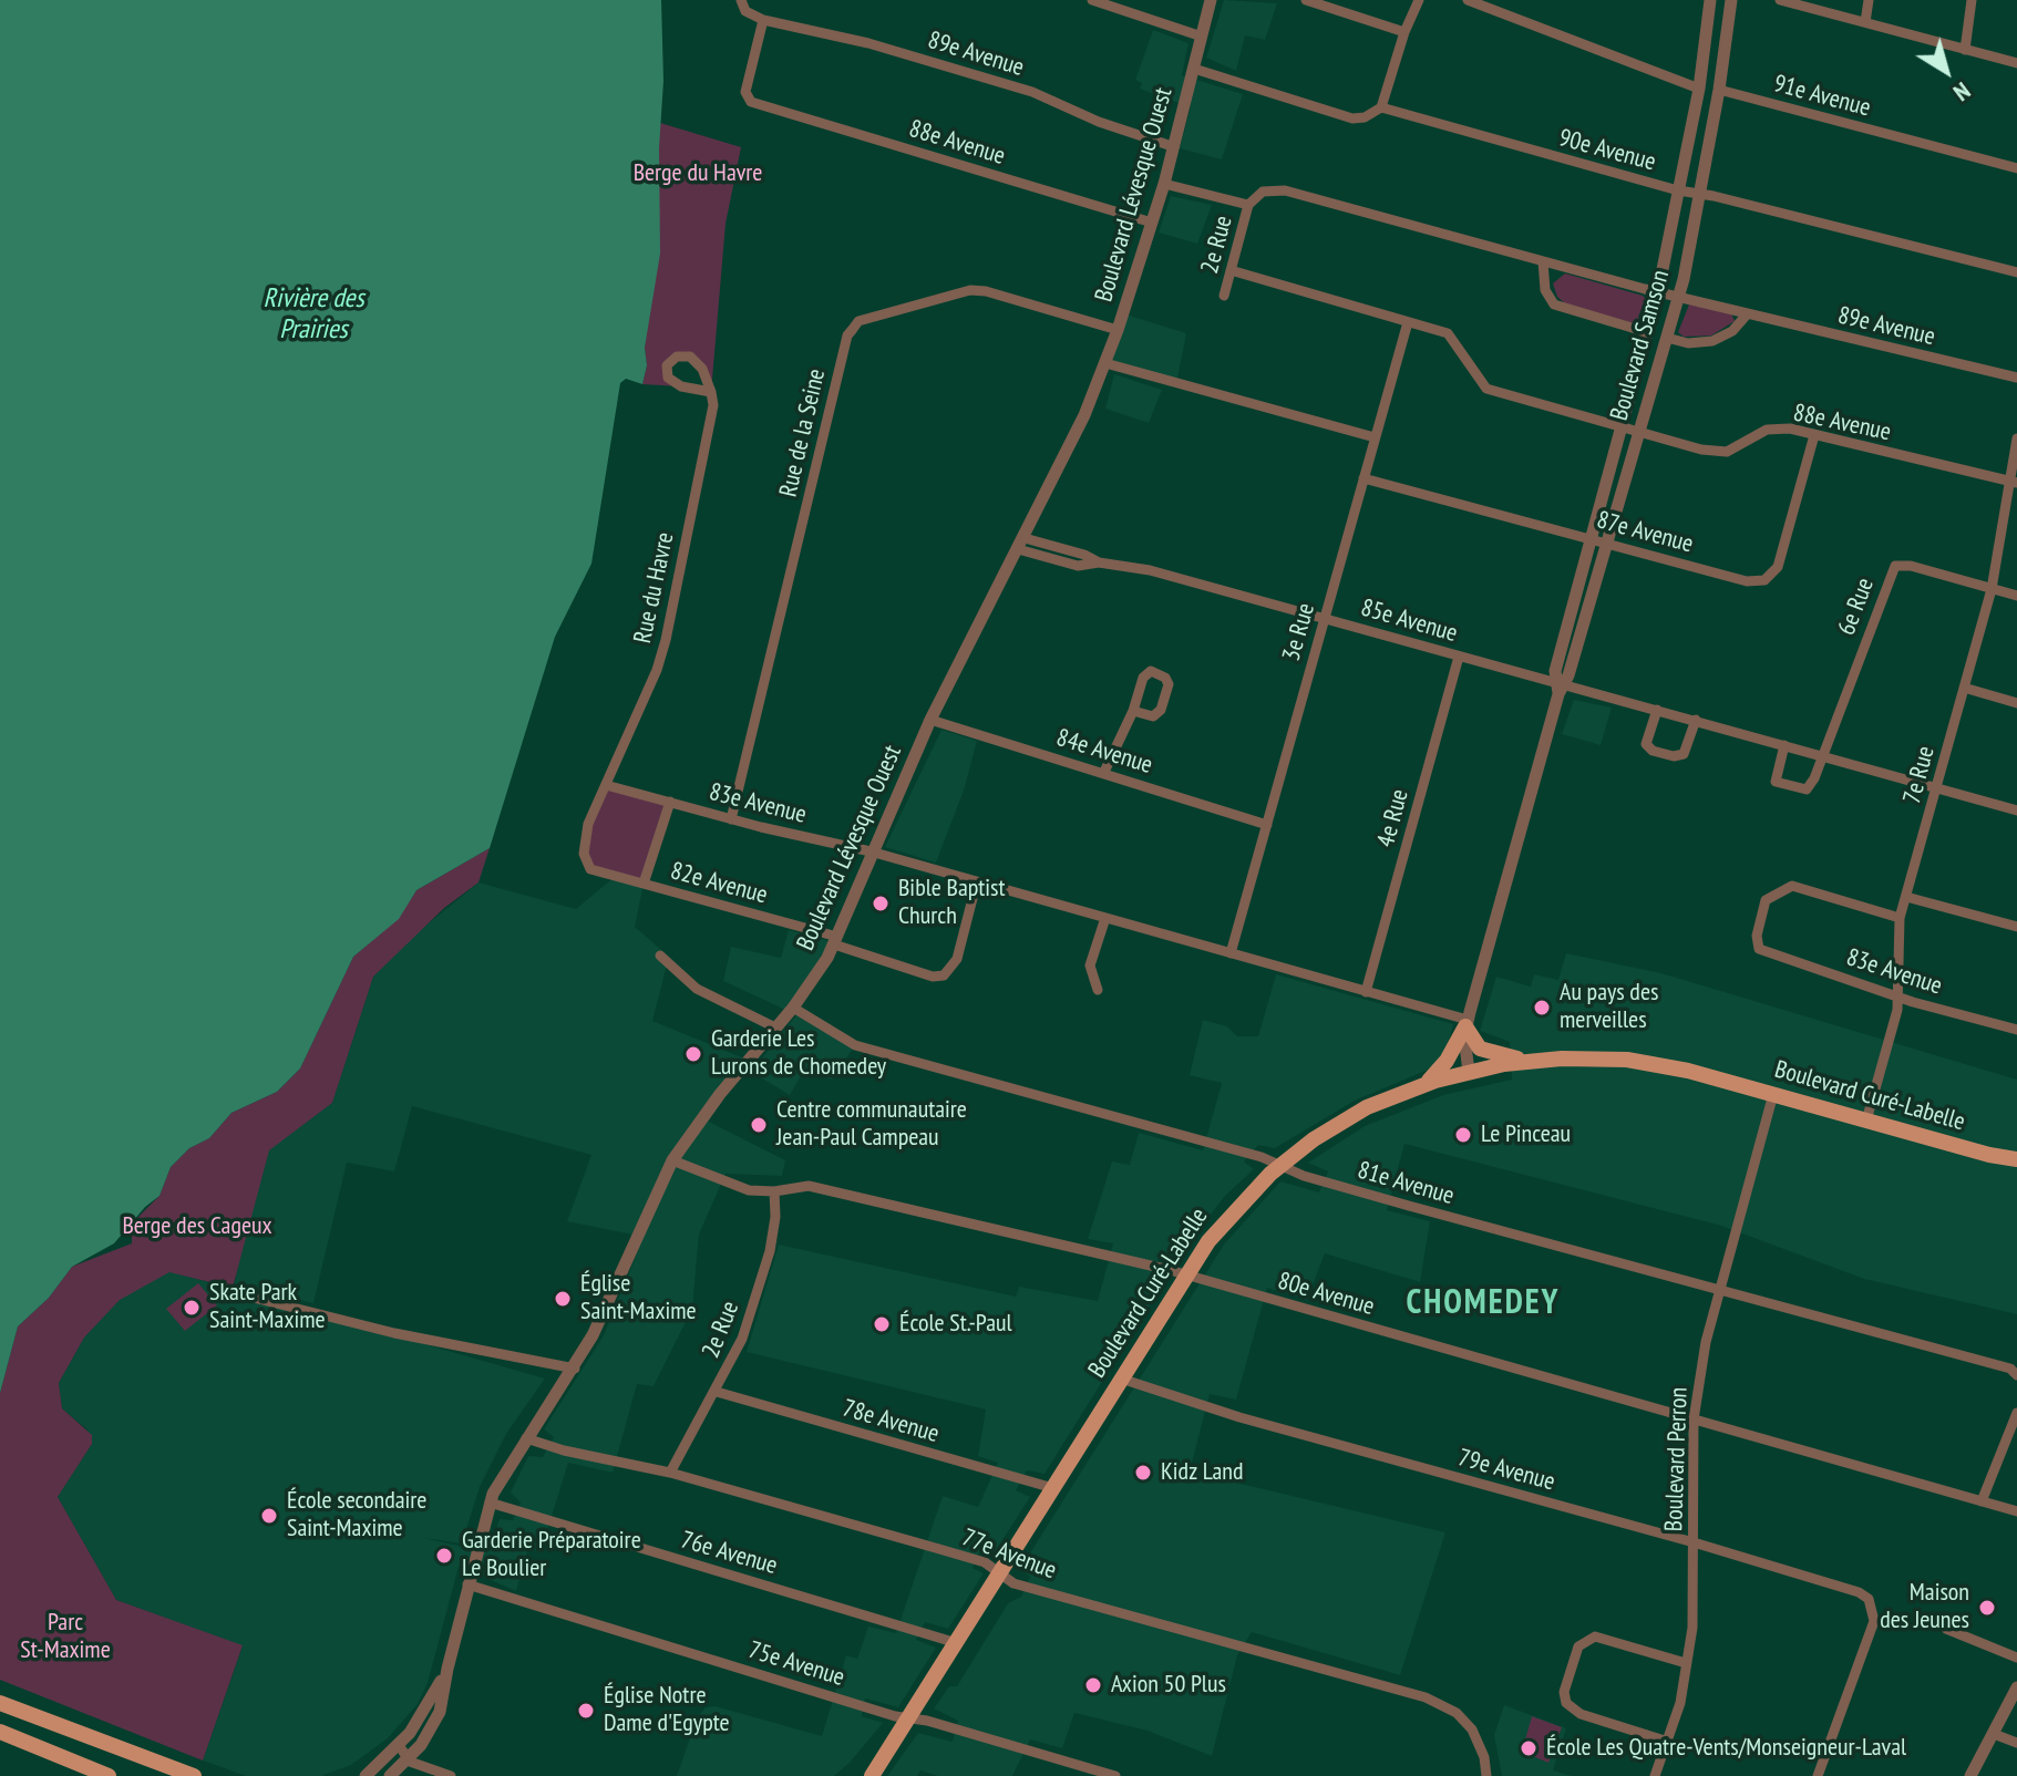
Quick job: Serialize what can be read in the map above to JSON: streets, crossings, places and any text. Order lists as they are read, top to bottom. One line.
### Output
{"streets":{"main road":["Boulevard Curé-Labelle"],"street":["89e Avenue","91e Avenue","88e Avenue","90e Avenue","Boulevard Lévesque Ouest","2e Rue","Boulevard Samson","Rue de la Seine","87e Avenue","Rue du Havre","6e Rue","85e Avenue","3e Rue","84e Avenue","7e Rue","83e Avenue","4e Rue","82e Avenue","81e Avenue","80e Avenue","78e Avenue","Boulevard Perron","79e Avenue","76e Avenue","77e Avenue","75e Avenue"]},"crossings":[["89e Avenue","88e Avenue"],["89e Avenue","Boulevard Lévesque Ouest"],["89e Avenue","2e Rue"],["89e Avenue","Boulevard Samson"],["91e Avenue","Boulevard Samson"],["88e Avenue","Boulevard Lévesque Ouest"],["88e Avenue","2e Rue"],["88e Avenue","Boulevard Samson"],["88e Avenue","87e Avenue"],["88e Avenue","3e Rue"],["88e Avenue","7e Rue"],["90e Avenue","Boulevard Lévesque Ouest"],["90e Avenue","Boulevard Samson"],["Boulevard Lévesque Ouest","Rue de la Seine"],["Boulevard Lévesque Ouest","85e Avenue"],["Boulevard Lévesque Ouest","84e Avenue"],["Boulevard Lévesque Ouest","83e Avenue"],["Boulevard Lévesque Ouest","82e Avenue"],["Boulevard Lévesque Ouest","81e Avenue"],["Boulevard Lévesque Ouest","80e Avenue"],["Boulevard Lévesque Ouest","76e Avenue"],["Boulevard Lévesque Ouest","77e Avenue"],["Boulevard Lévesque Ouest","75e Avenue"],["2e Rue","80e Avenue"],["2e Rue","78e Avenue"],["2e Rue","77e Avenue"],["Boulevard Samson","87e Avenue"],["Boulevard Samson","85e Avenue"],["Boulevard Samson","83e Avenue"],["Boulevard Samson","Boulevard Curé-Labelle"],["Rue de la Seine","83e Avenue"],["87e Avenue","3e Rue"],["Rue du Havre","83e Avenue"],["Rue du Havre","82e Avenue"],["6e Rue","85e Avenue"],["6e Rue","7e Rue"],["85e Avenue","3e Rue"],["85e Avenue","7e Rue"],["85e Avenue","4e Rue"],["3e Rue","84e Avenue"],["3e Rue","83e Avenue"],["7e Rue","83e Avenue"],["7e Rue","Boulevard Curé-Labelle"],["83e Avenue","4e Rue"],["83e Avenue","82e Avenue"],["Boulevard Curé-Labelle","81e Avenue"],["Boulevard Curé-Labelle","80e Avenue"],["Boulevard Curé-Labelle","78e Avenue"],["Boulevard Curé-Labelle","Boulevard Perron"],["Boulevard Curé-Labelle","79e Avenue"],["Boulevard Curé-Labelle","76e Avenue"],["Boulevard Curé-Labelle","77e Avenue"],["Boulevard Curé-Labelle","75e Avenue"],["81e Avenue","Boulevard Perron"],["80e Avenue","Boulevard Perron"],["Boulevard Perron","79e Avenue"]],"districts":["CHOMEDEY"],"water":["Rivière des Prairies"],"parks":["Berge du Havre","Berge des Cageux","Parc St-Maxime"],"places":["Bible Baptist Church","Au pays des merveilles","Garderie Les Lurons de Chomedey","Centre communautaire Jean-Paul Campeau","Le Pinceau","Église Saint-Maxime","Skate Park Saint-Maxime","École St.-Paul","Kidz Land","École secondaire Saint-Maxime","Garderie Préparatoire Le Boulier","Maison des Jeunes","Axion 50 Plus","Église Notre Dame d'Egypte","École Les Quatre-Vents/Monseigneur-Laval"],"north":"bottom right"}
